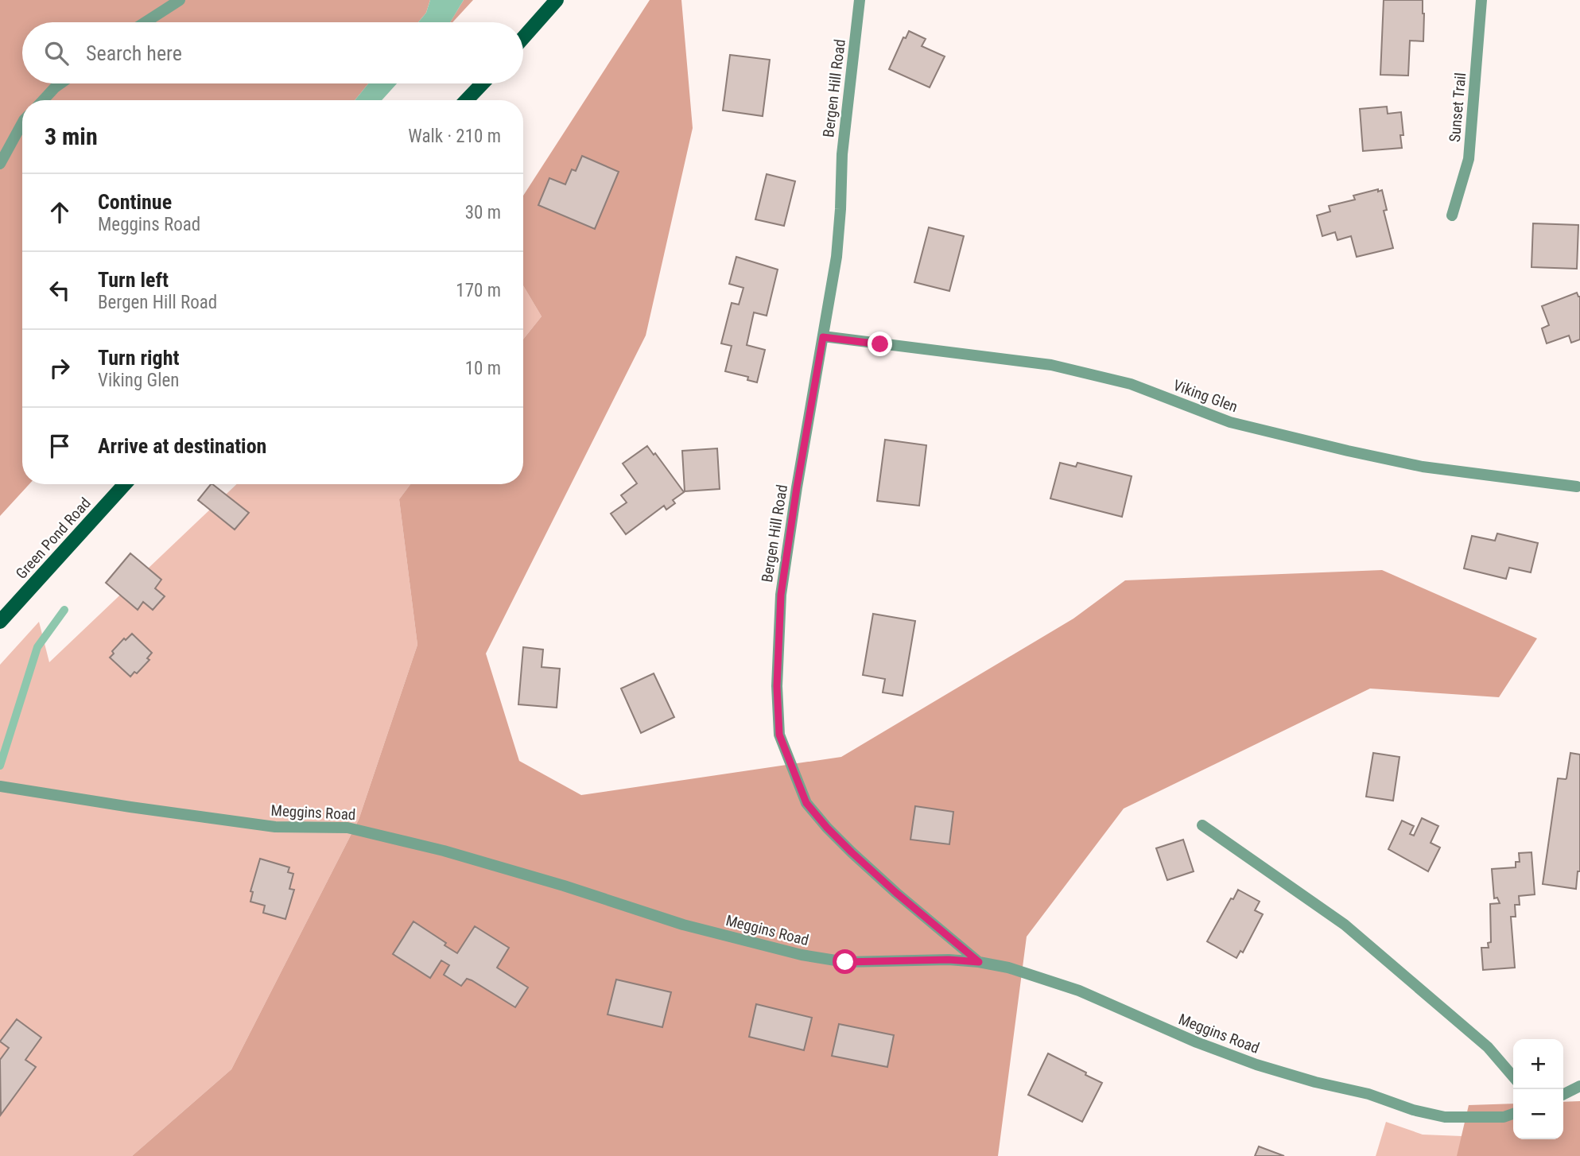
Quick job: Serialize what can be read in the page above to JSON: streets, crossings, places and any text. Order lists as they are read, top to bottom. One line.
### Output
{"streets":{"main road":["Green Pond Road"],"street":["Bergen Hill Road","Sunset Trail","Viking Glen","Meggins Road"]},"crossings":[["Bergen Hill Road","Viking Glen"],["Bergen Hill Road","Meggins Road"]],"page":{"search":"Search here","heading":["3 min","Walk · 210 m"],"list":[["Continue","Meggins Road","30 m"],["Turn left","Bergen Hill Road","170 m"],["Turn right","Viking Glen","10 m"],"Arrive at destination"],"map_buttons":["+","−"]}}
